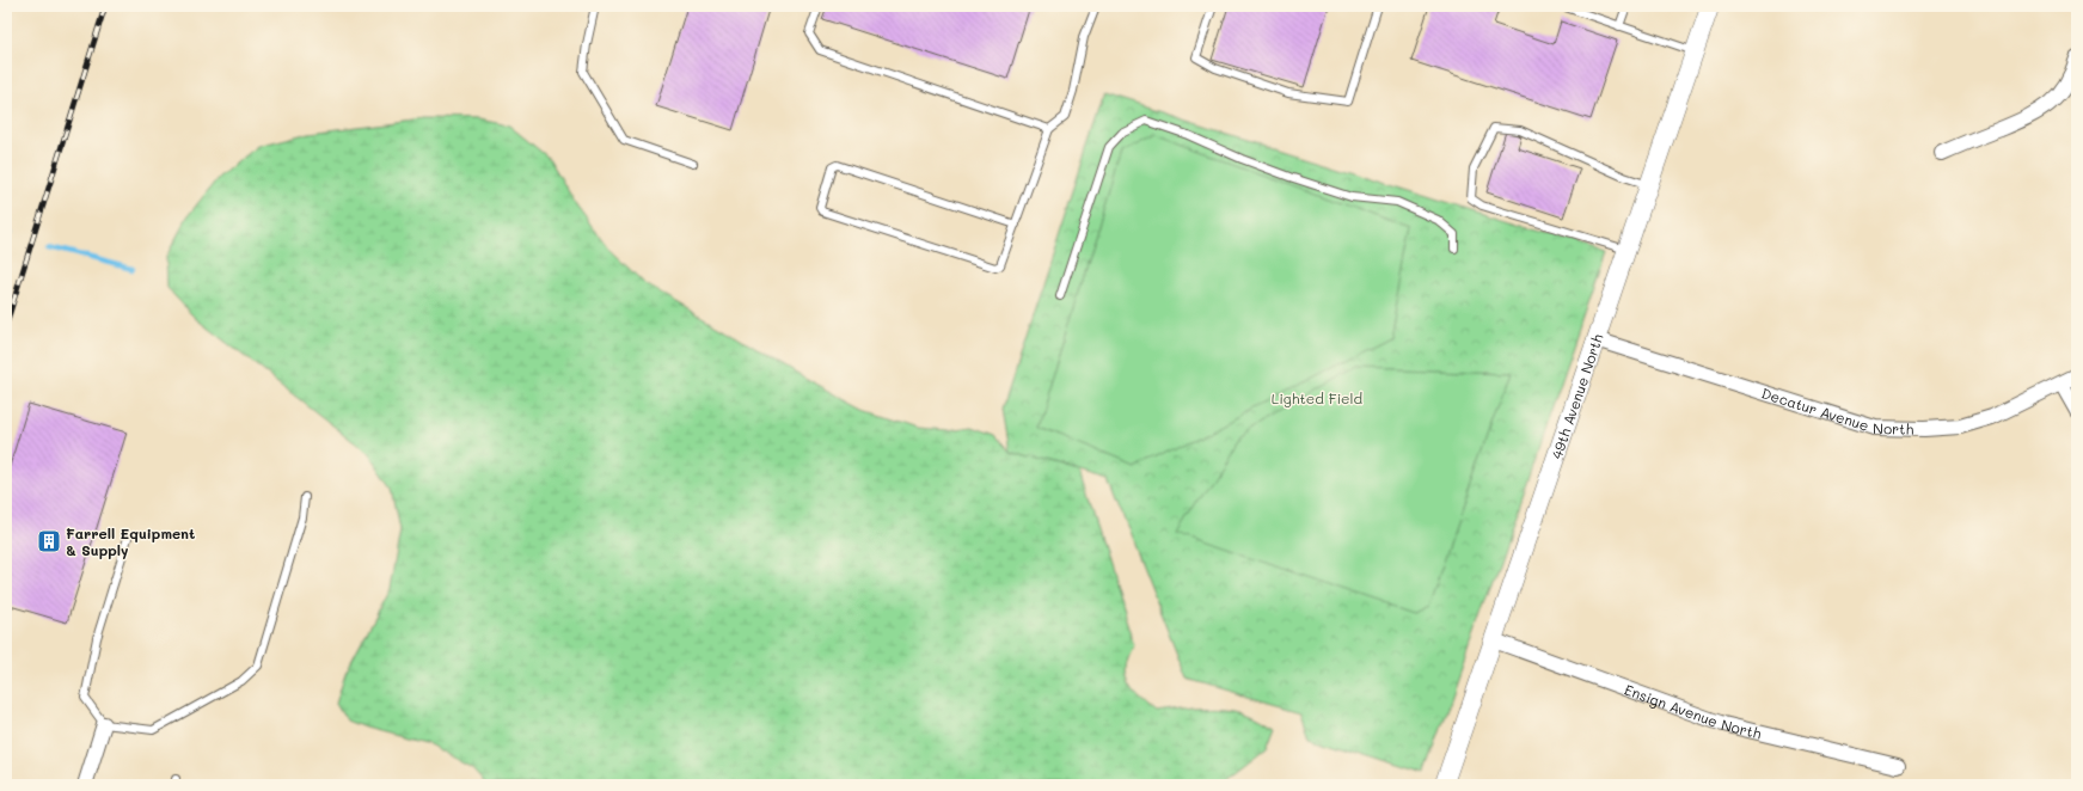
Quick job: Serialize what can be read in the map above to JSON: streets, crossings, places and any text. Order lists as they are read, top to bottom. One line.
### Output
{"streets":{"street":["49th Avenue North","Decatur Avenue North","Ensign Avenue North"]},"crossings":[["49th Avenue North","Decatur Avenue North"],["49th Avenue North","Ensign Avenue North"]],"parks":["Lighted Field"],"places":{"building":["Farrell Equipment & Supply"]}}
